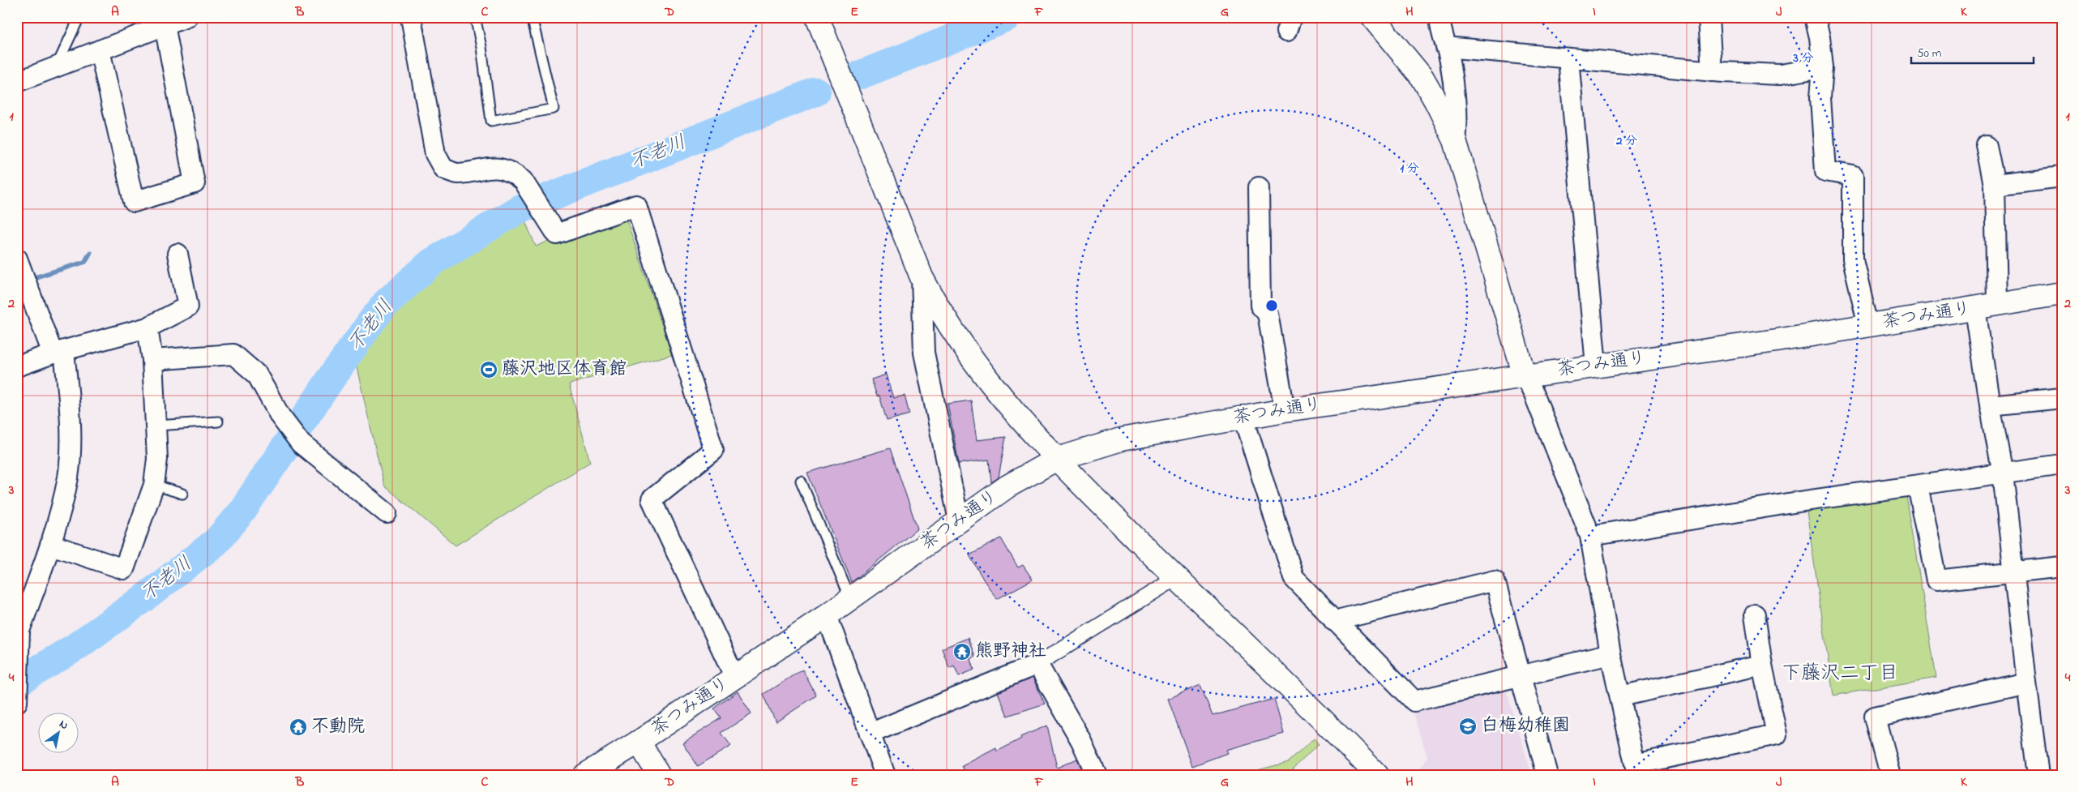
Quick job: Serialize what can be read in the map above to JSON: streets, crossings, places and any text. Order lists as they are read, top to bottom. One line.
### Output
{"streets":{"main road":["茶つみ通り"]},"districts":["下藤沢二丁目"],"water":["不老川"],"places":{"sports":["藤沢地区体育館"],"temple":["熊野神社","不動院"],"school or university":["白梅幼稚園"]},"scale_bar":"50 m","north":"top right","grid":{"columns":["A","B","C","D","E","F","G","H","I","J","K"],"rows":["1","2","3","4"]},"rings":["3 分","2 分","1 分"]}
